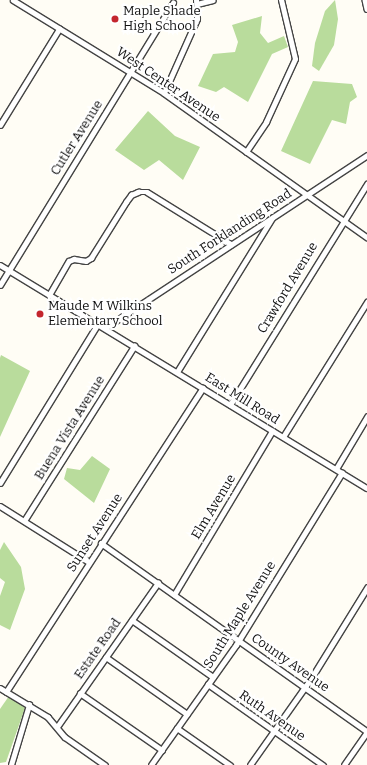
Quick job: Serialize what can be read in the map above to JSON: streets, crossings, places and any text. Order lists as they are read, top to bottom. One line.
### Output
{"streets":{"street":["West Center Avenue","Cutler Avenue","South Forklanding Road","Crawford Avenue","East Mill Road","Buena Vista Avenue","Elm Avenue","Sunset Avenue","South Maple Avenue","Estate Road","County Avenue","Ruth Avenue"]},"crossings":[["West Center Avenue","Cutler Avenue"],["West Center Avenue","South Forklanding Road"],["West Center Avenue","Crawford Avenue"],["Cutler Avenue","East Mill Road"],["South Forklanding Road","East Mill Road"],["Crawford Avenue","East Mill Road"],["East Mill Road","Buena Vista Avenue"],["East Mill Road","Elm Avenue"],["East Mill Road","Sunset Avenue"],["East Mill Road","South Maple Avenue"],["Elm Avenue","County Avenue"],["Sunset Avenue","County Avenue"],["South Maple Avenue","County Avenue"],["South Maple Avenue","Ruth Avenue"],["Estate Road","County Avenue"]],"places":["Maple Shade High School","Maude M Wilkins Elementary School"]}
